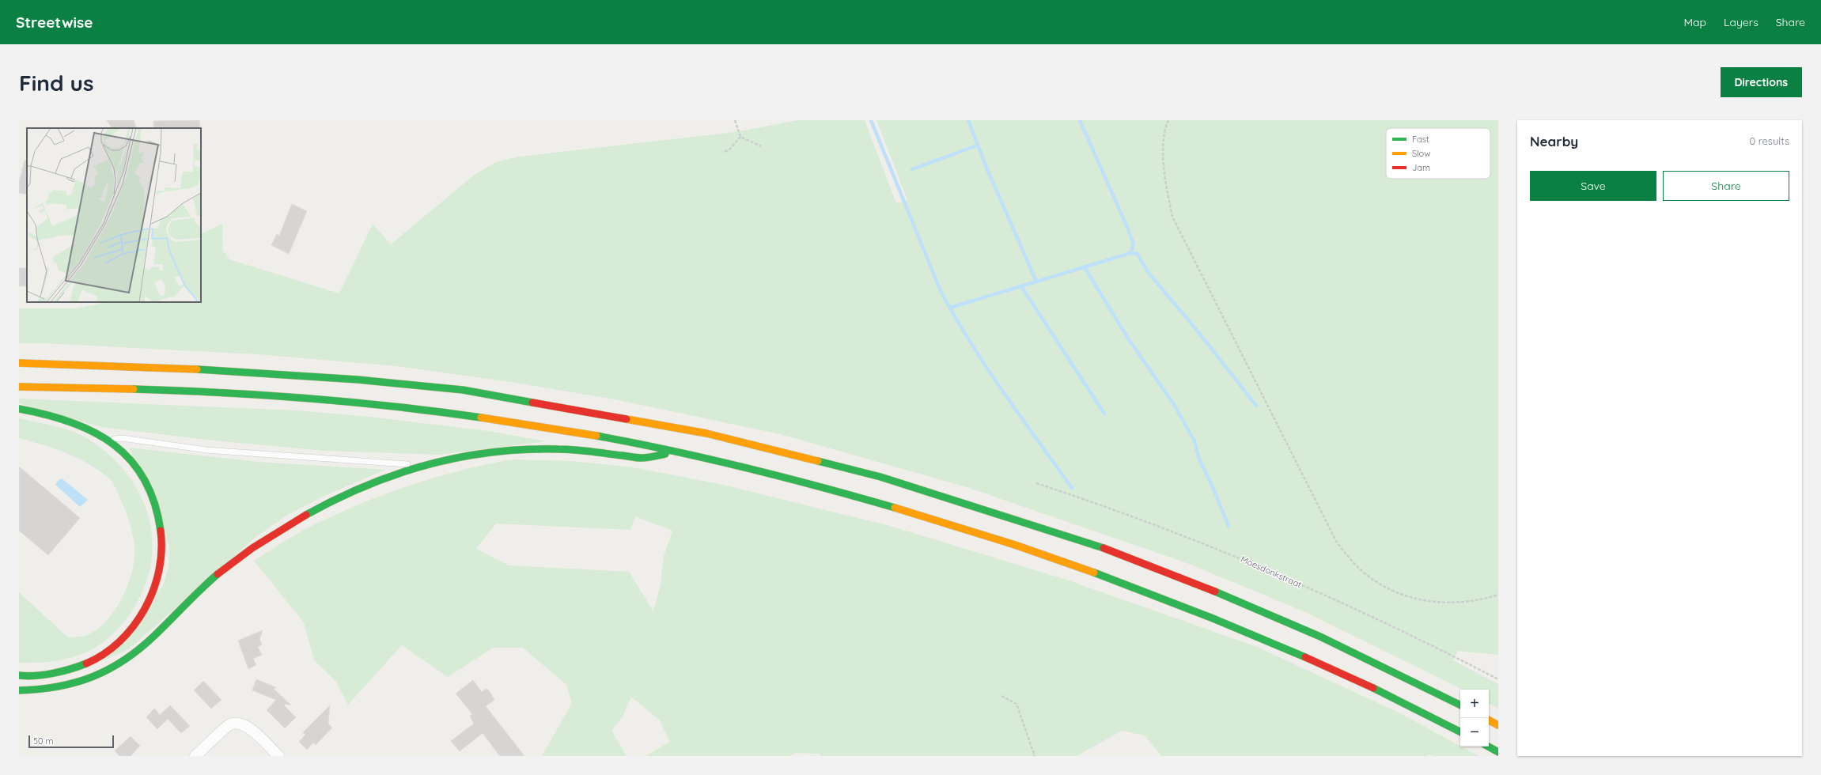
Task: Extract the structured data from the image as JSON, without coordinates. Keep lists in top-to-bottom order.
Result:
{
  "streets": {
    "path": ["Moesdonkstraat"]
  },
  "legend": ["Fast", "Slow", "Jam"],
  "scale_bar": "50 m",
  "page": {
    "header": "Streetwise",
    "nav": ["Map", "Layers", "Share"],
    "buttons": [
      "Directions",
      ["Save", "Share"]
    ],
    "title": "Find us",
    "heading": ["Nearby", "0 results"],
    "map_buttons": ["+", "−"],
    "scale": "50 m"
  }
}
